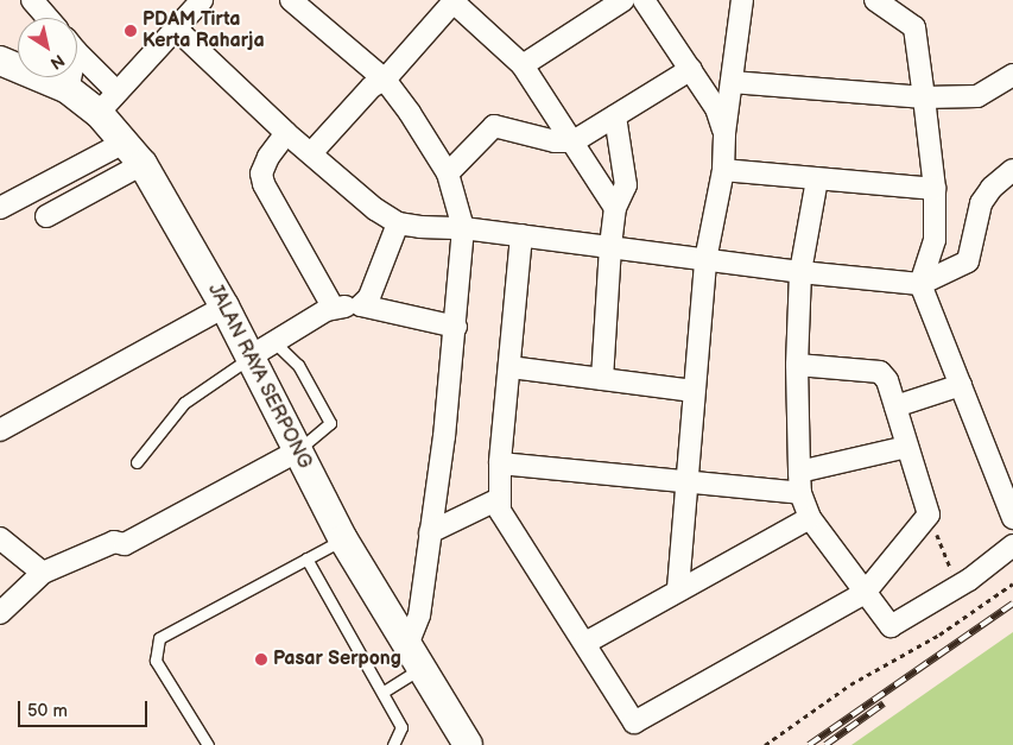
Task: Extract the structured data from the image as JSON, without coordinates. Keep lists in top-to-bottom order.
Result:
{
  "streets": {
    "main road": ["JALAN RAYA SERPONG"]
  },
  "places": ["PDAM Tirta Kerta Raharja", "Pasar Serpong"],
  "scale_bar": "50 m",
  "north": "bottom right"
}
